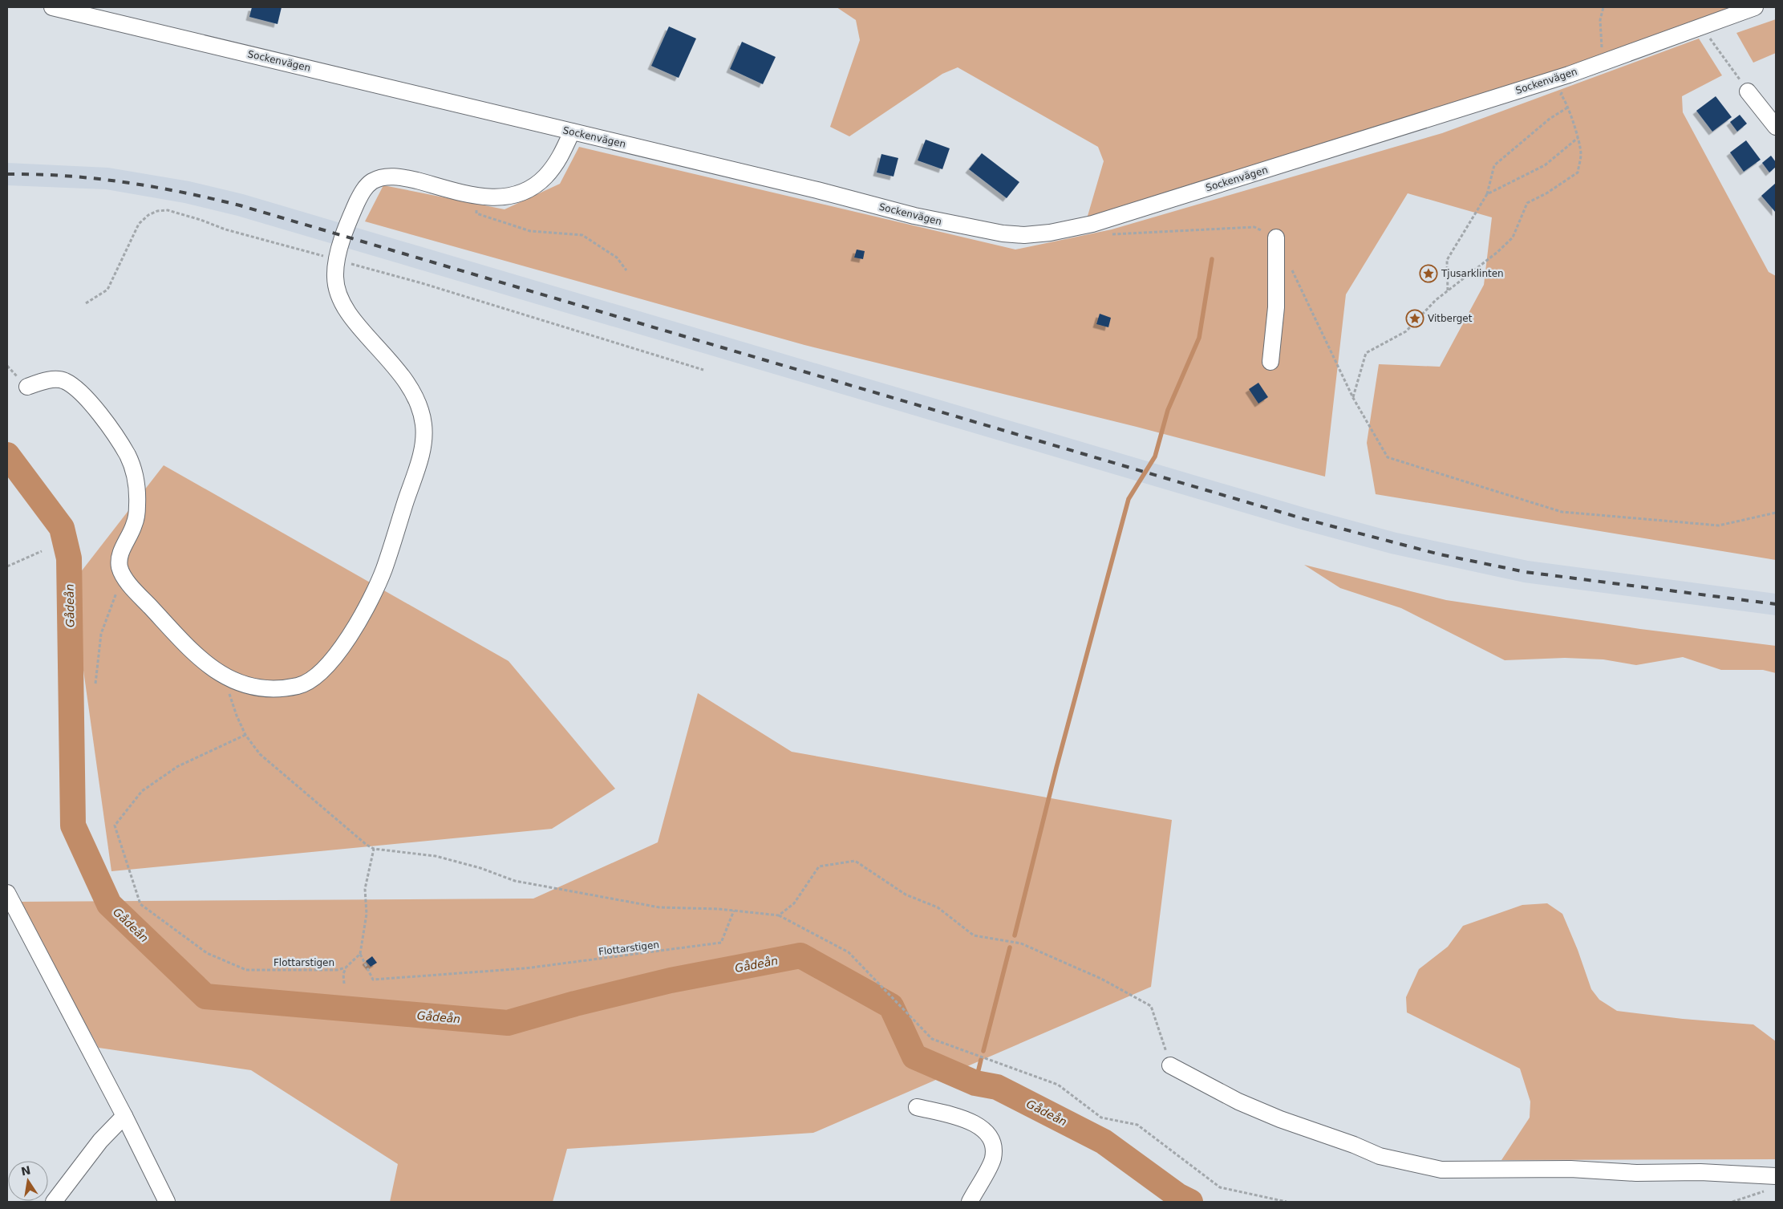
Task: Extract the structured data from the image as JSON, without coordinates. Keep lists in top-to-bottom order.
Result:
{
  "streets": {
    "street": ["Sockenvägen"],
    "path": ["Flottarstigen"]
  },
  "water": ["Gådeån"],
  "places": {
    "place": ["Tjusarklinten", "Vitberget"]
  },
  "north": "top"
}
